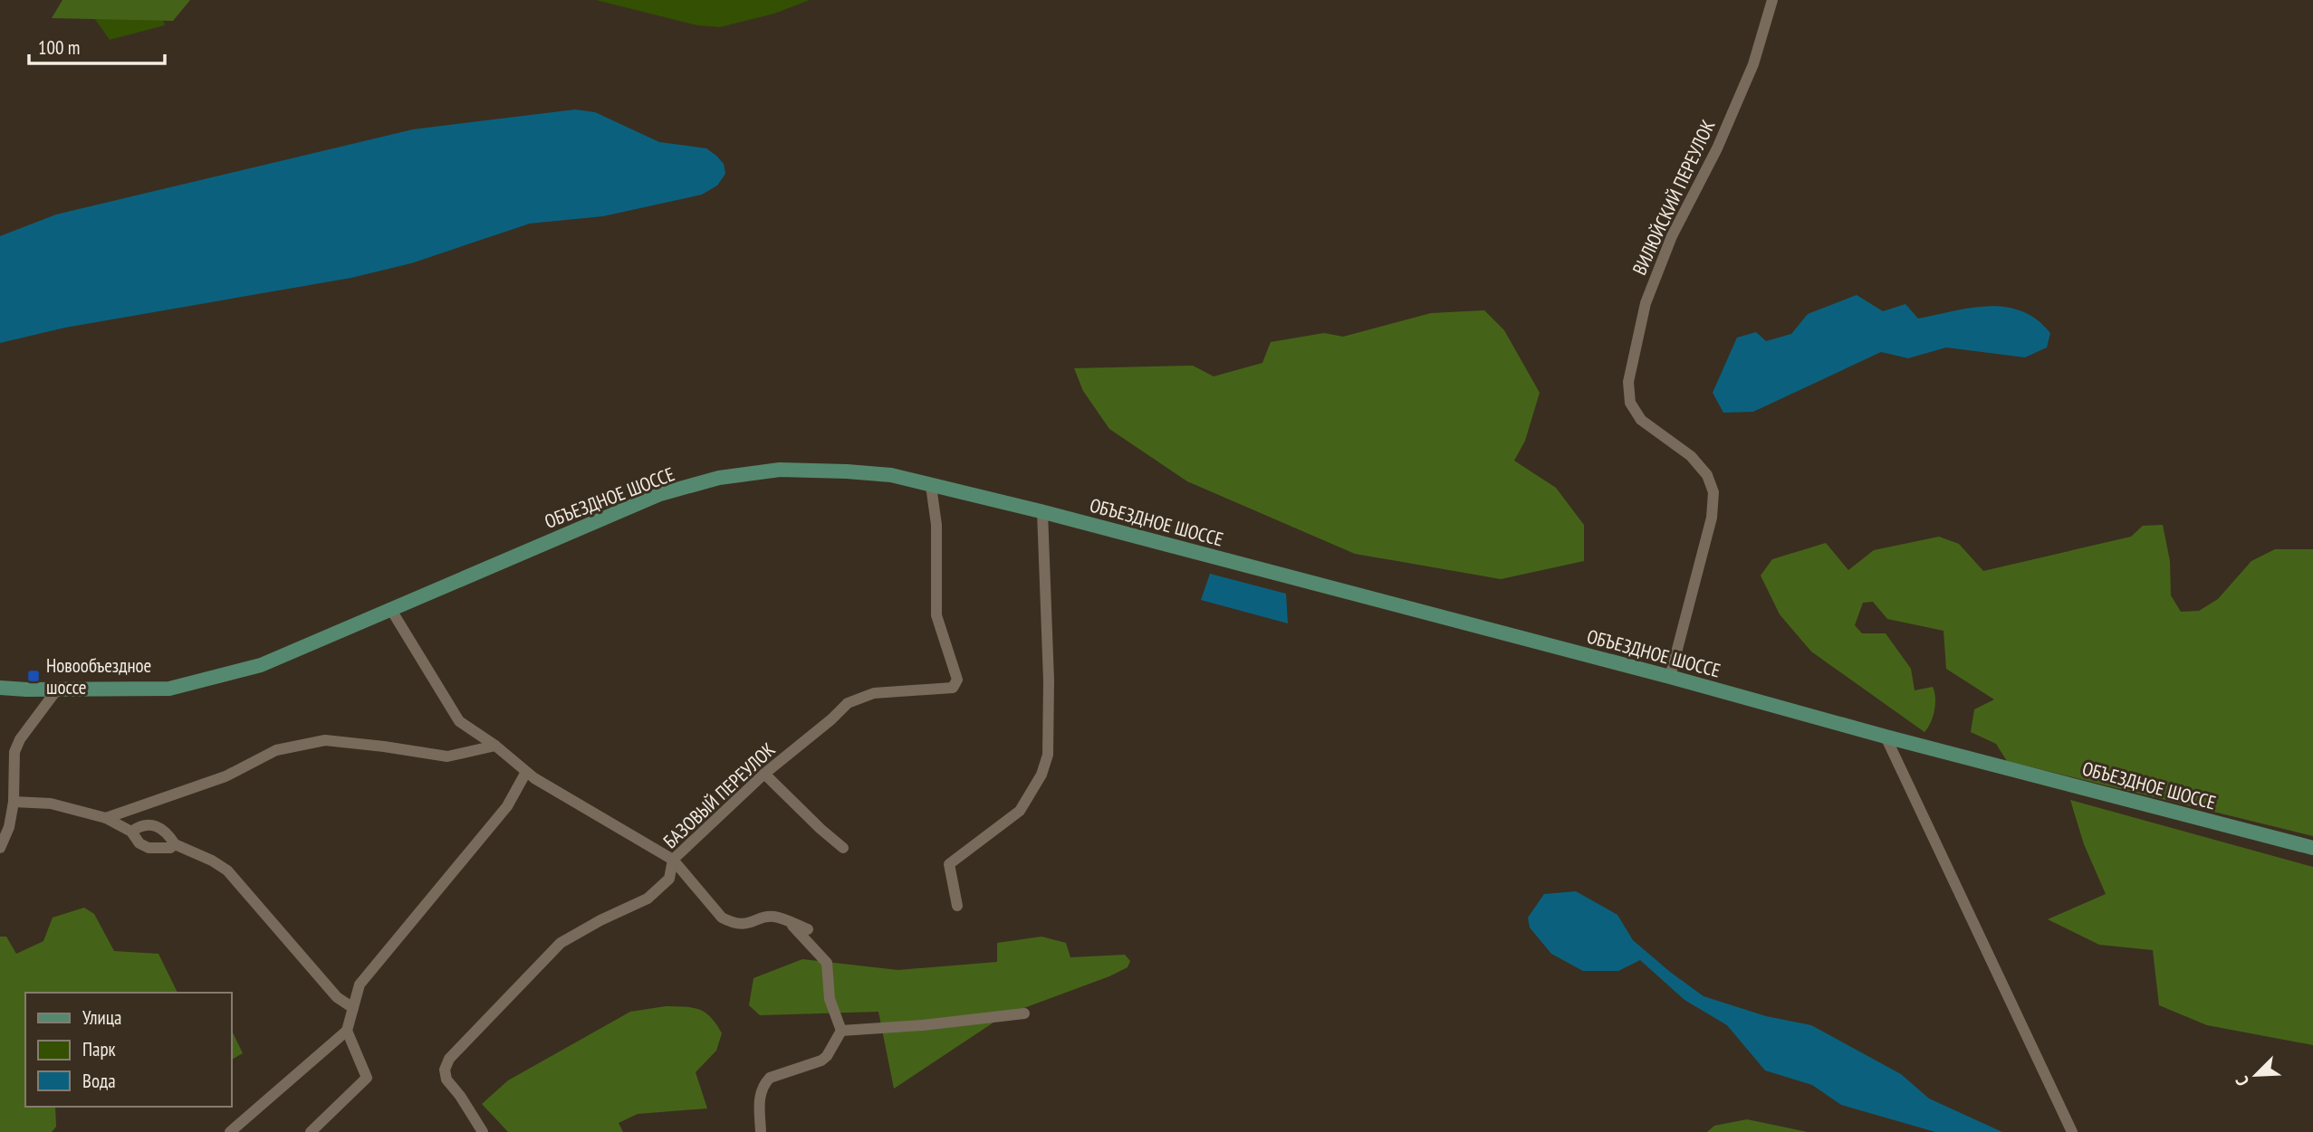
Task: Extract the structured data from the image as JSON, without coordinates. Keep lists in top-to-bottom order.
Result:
{
  "streets": {
    "main road": ["ОБЪЕЗДНОЕ ШОССЕ"],
    "street": ["ВИЛЮЙСКИЙ ПЕРЕУЛОК", "БАЗОВЫЙ ПЕРЕУЛОК"]
  },
  "crossings": [
    ["ВИЛЮЙСКИЙ ПЕРЕУЛОК", "ОБЪЕЗДНОЕ ШОССЕ"],
    ["ОБЪЕЗДНОЕ ШОССЕ", "БАЗОВЫЙ ПЕРЕУЛОК"]
  ],
  "places": {
    "transit": ["Новообъездное шоссе"]
  },
  "legend": ["Улица", "Парк", "Вода"],
  "scale_bar": "100 m",
  "north": "bottom left"
}
